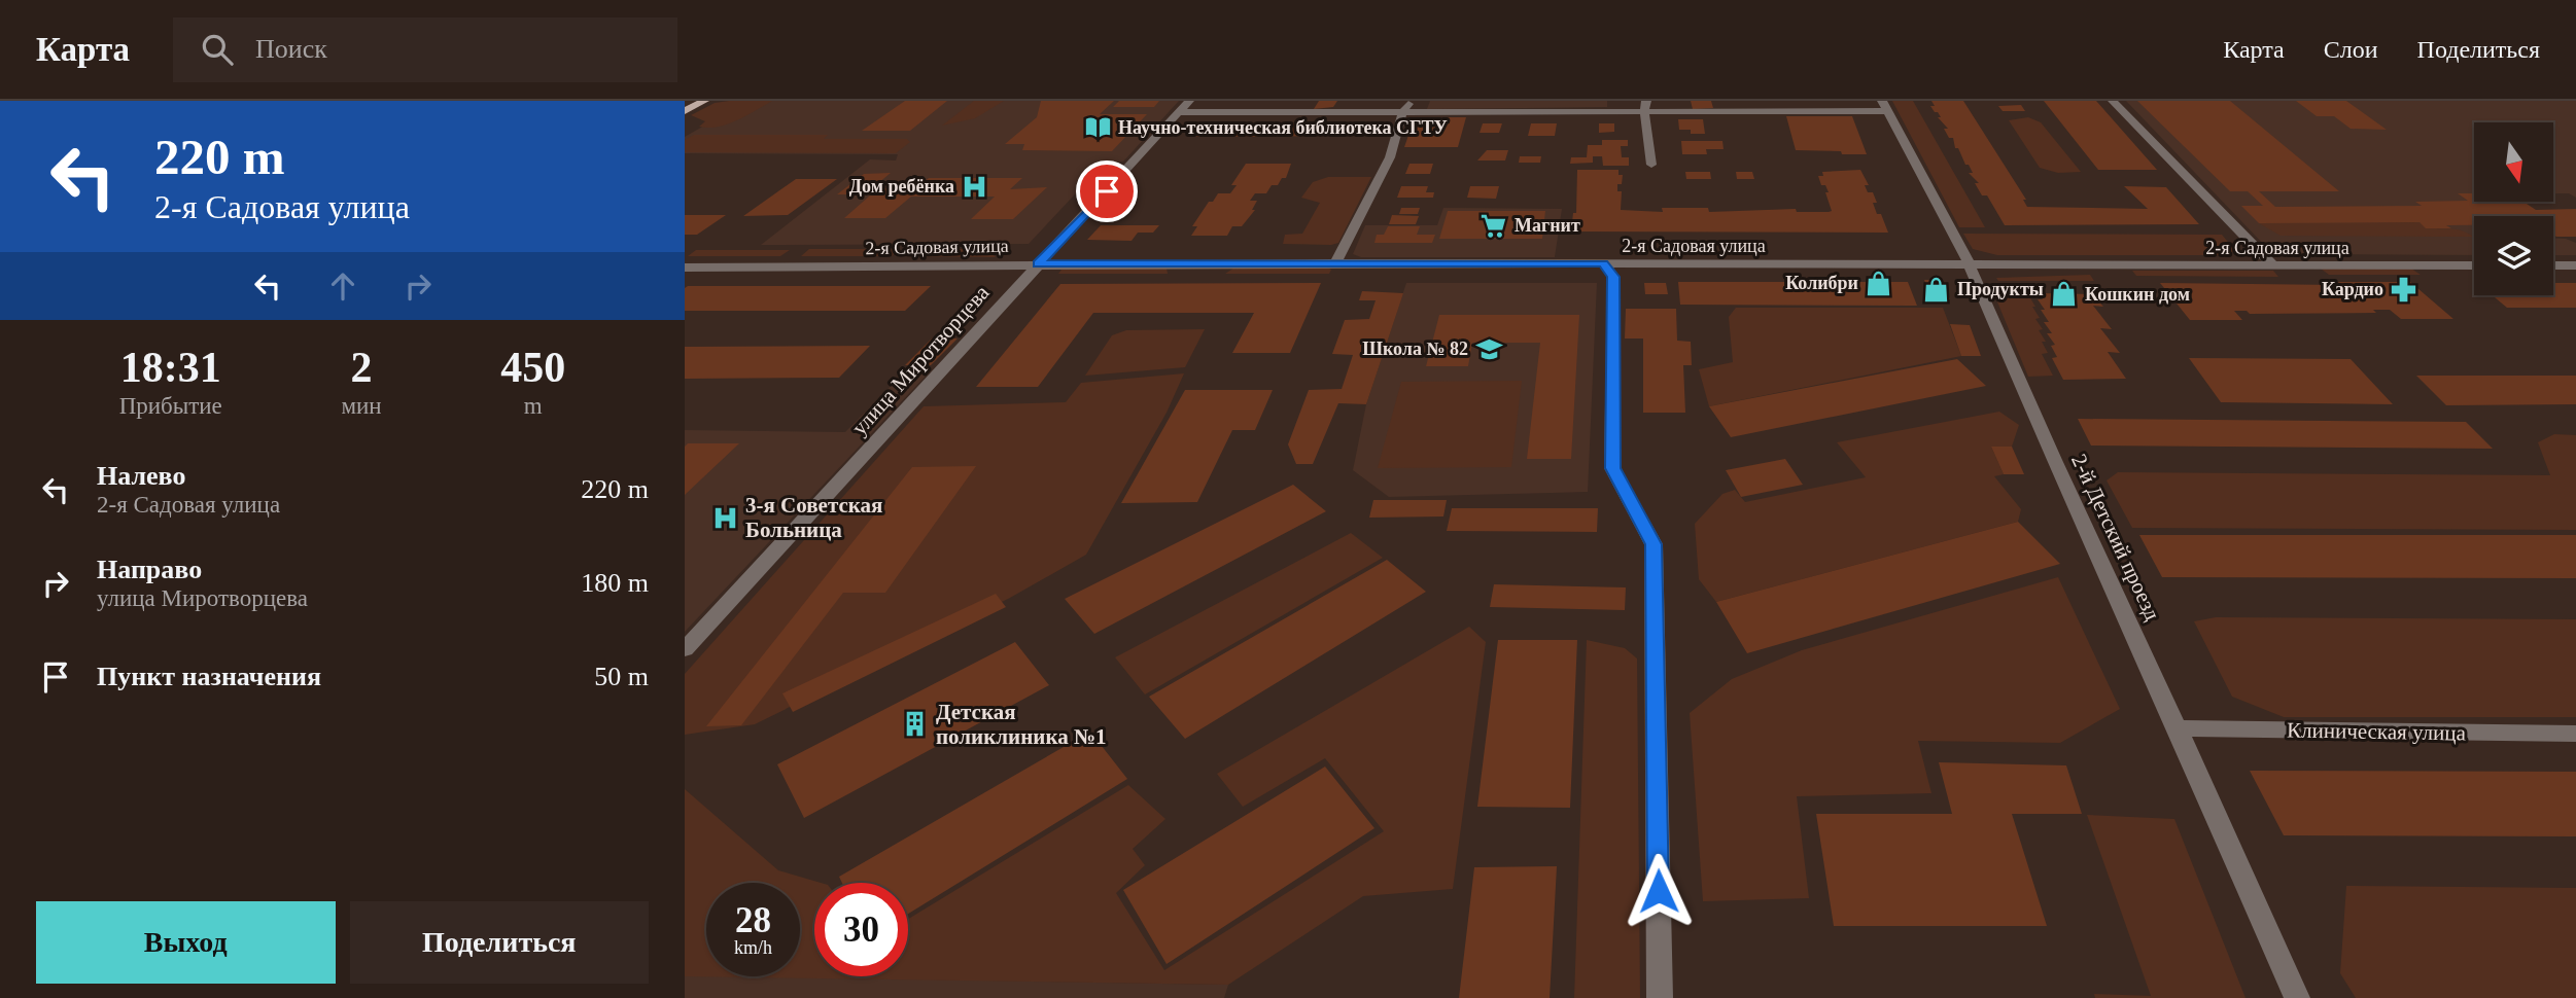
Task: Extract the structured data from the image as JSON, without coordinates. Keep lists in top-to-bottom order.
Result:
{
  "streets": {
    "street": [
      "2-я Садовая улица",
      "улица Миротворцева",
      "2-й Детский проезд",
      "Клиническая улица"
    ]
  },
  "crossings": [
    ["2-я Садовая улица", "улица Миротворцева"],
    ["2-я Садовая улица", "2-й Детский проезд"],
    ["2-й Детский проезд", "Клиническая улица"]
  ],
  "places": {
    "library": ["Научно-техническая библиотека СГТУ"],
    "hospital": ["Дом ребёнка", "3-я Советская Больница"],
    "supermarket": ["Магнит"],
    "shop": ["Колибри", "Продукты", "Кошкин дом"],
    "pharmacy": ["Кардио"],
    "school or university": ["Школа № 82"],
    "building": ["Детская поликлиника №1"]
  },
  "north": "bottom",
  "page": {
    "header": "Карта",
    "search": "Поиск",
    "nav": ["Карта", "Слои", "Поделиться"],
    "turn": ["220 m", "2-я Садовая улица"],
    "eta": [
      "18:31",
      "Прибытие",
      "2",
      "мин",
      "450",
      "m"
    ],
    "list": [
      {
        "name": "Налево",
        "note": "2-я Садовая улица",
        "value": "220 m"
      },
      {
        "name": "Направо",
        "note": "улица Миротворцева",
        "value": "180 m"
      },
      {
        "name": "Пункт назначения",
        "value": "50 m"
      }
    ],
    "speed": "28 km/h",
    "limit": "30",
    "buttons": ["Выход", "Поделиться"]
  }
}
